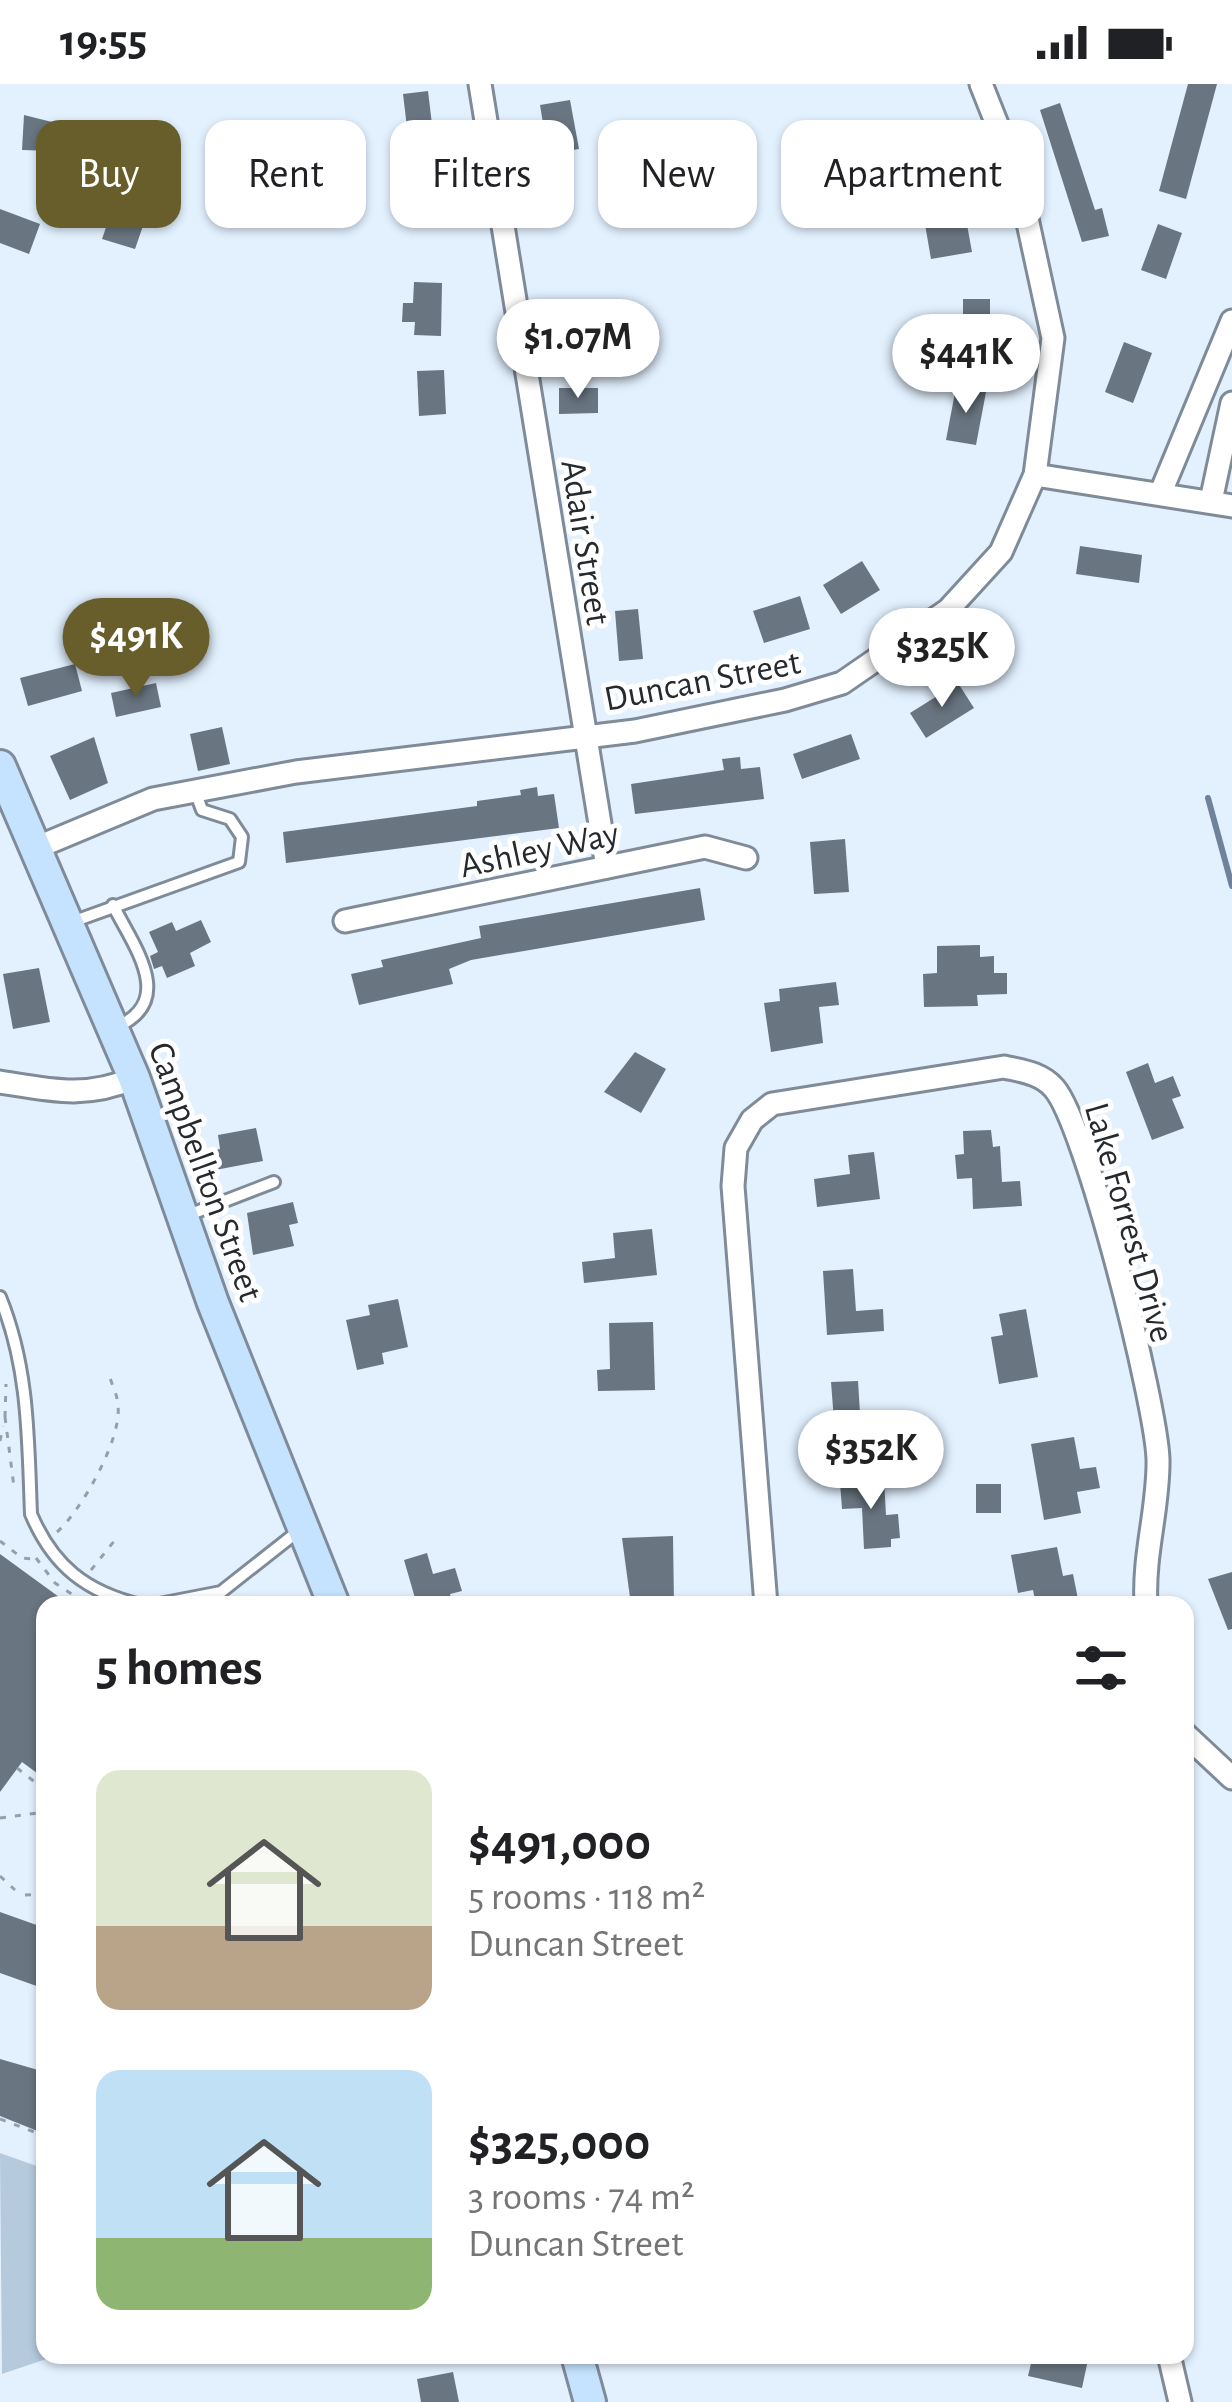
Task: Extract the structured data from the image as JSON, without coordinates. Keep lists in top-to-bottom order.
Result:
{
  "streets": {
    "main road": ["Campbellton Street"],
    "street": [
      "Adair Street",
      "Duncan Street",
      "Ashley Way",
      "Lake Forrest Drive"
    ]
  },
  "crossings": [
    ["Adair Street", "Duncan Street"],
    ["Adair Street", "Ashley Way"],
    ["Duncan Street", "Campbellton Street"]
  ],
  "page": {
    "status": "19:55",
    "chip": [
      "Buy",
      "Rent",
      "Filters",
      "New",
      "Apartment"
    ],
    "price": [
      "$1.07M",
      "$441K",
      "$491K",
      "$325K",
      "$352K"
    ],
    "heading": "5 homes",
    "list": [
      {
        "name": "$491,000",
        "note": "5 rooms · 118 m² · Duncan Street"
      },
      {
        "name": "$325,000",
        "note": "3 rooms · 74 m² · Duncan Street"
      }
    ]
  }
}
